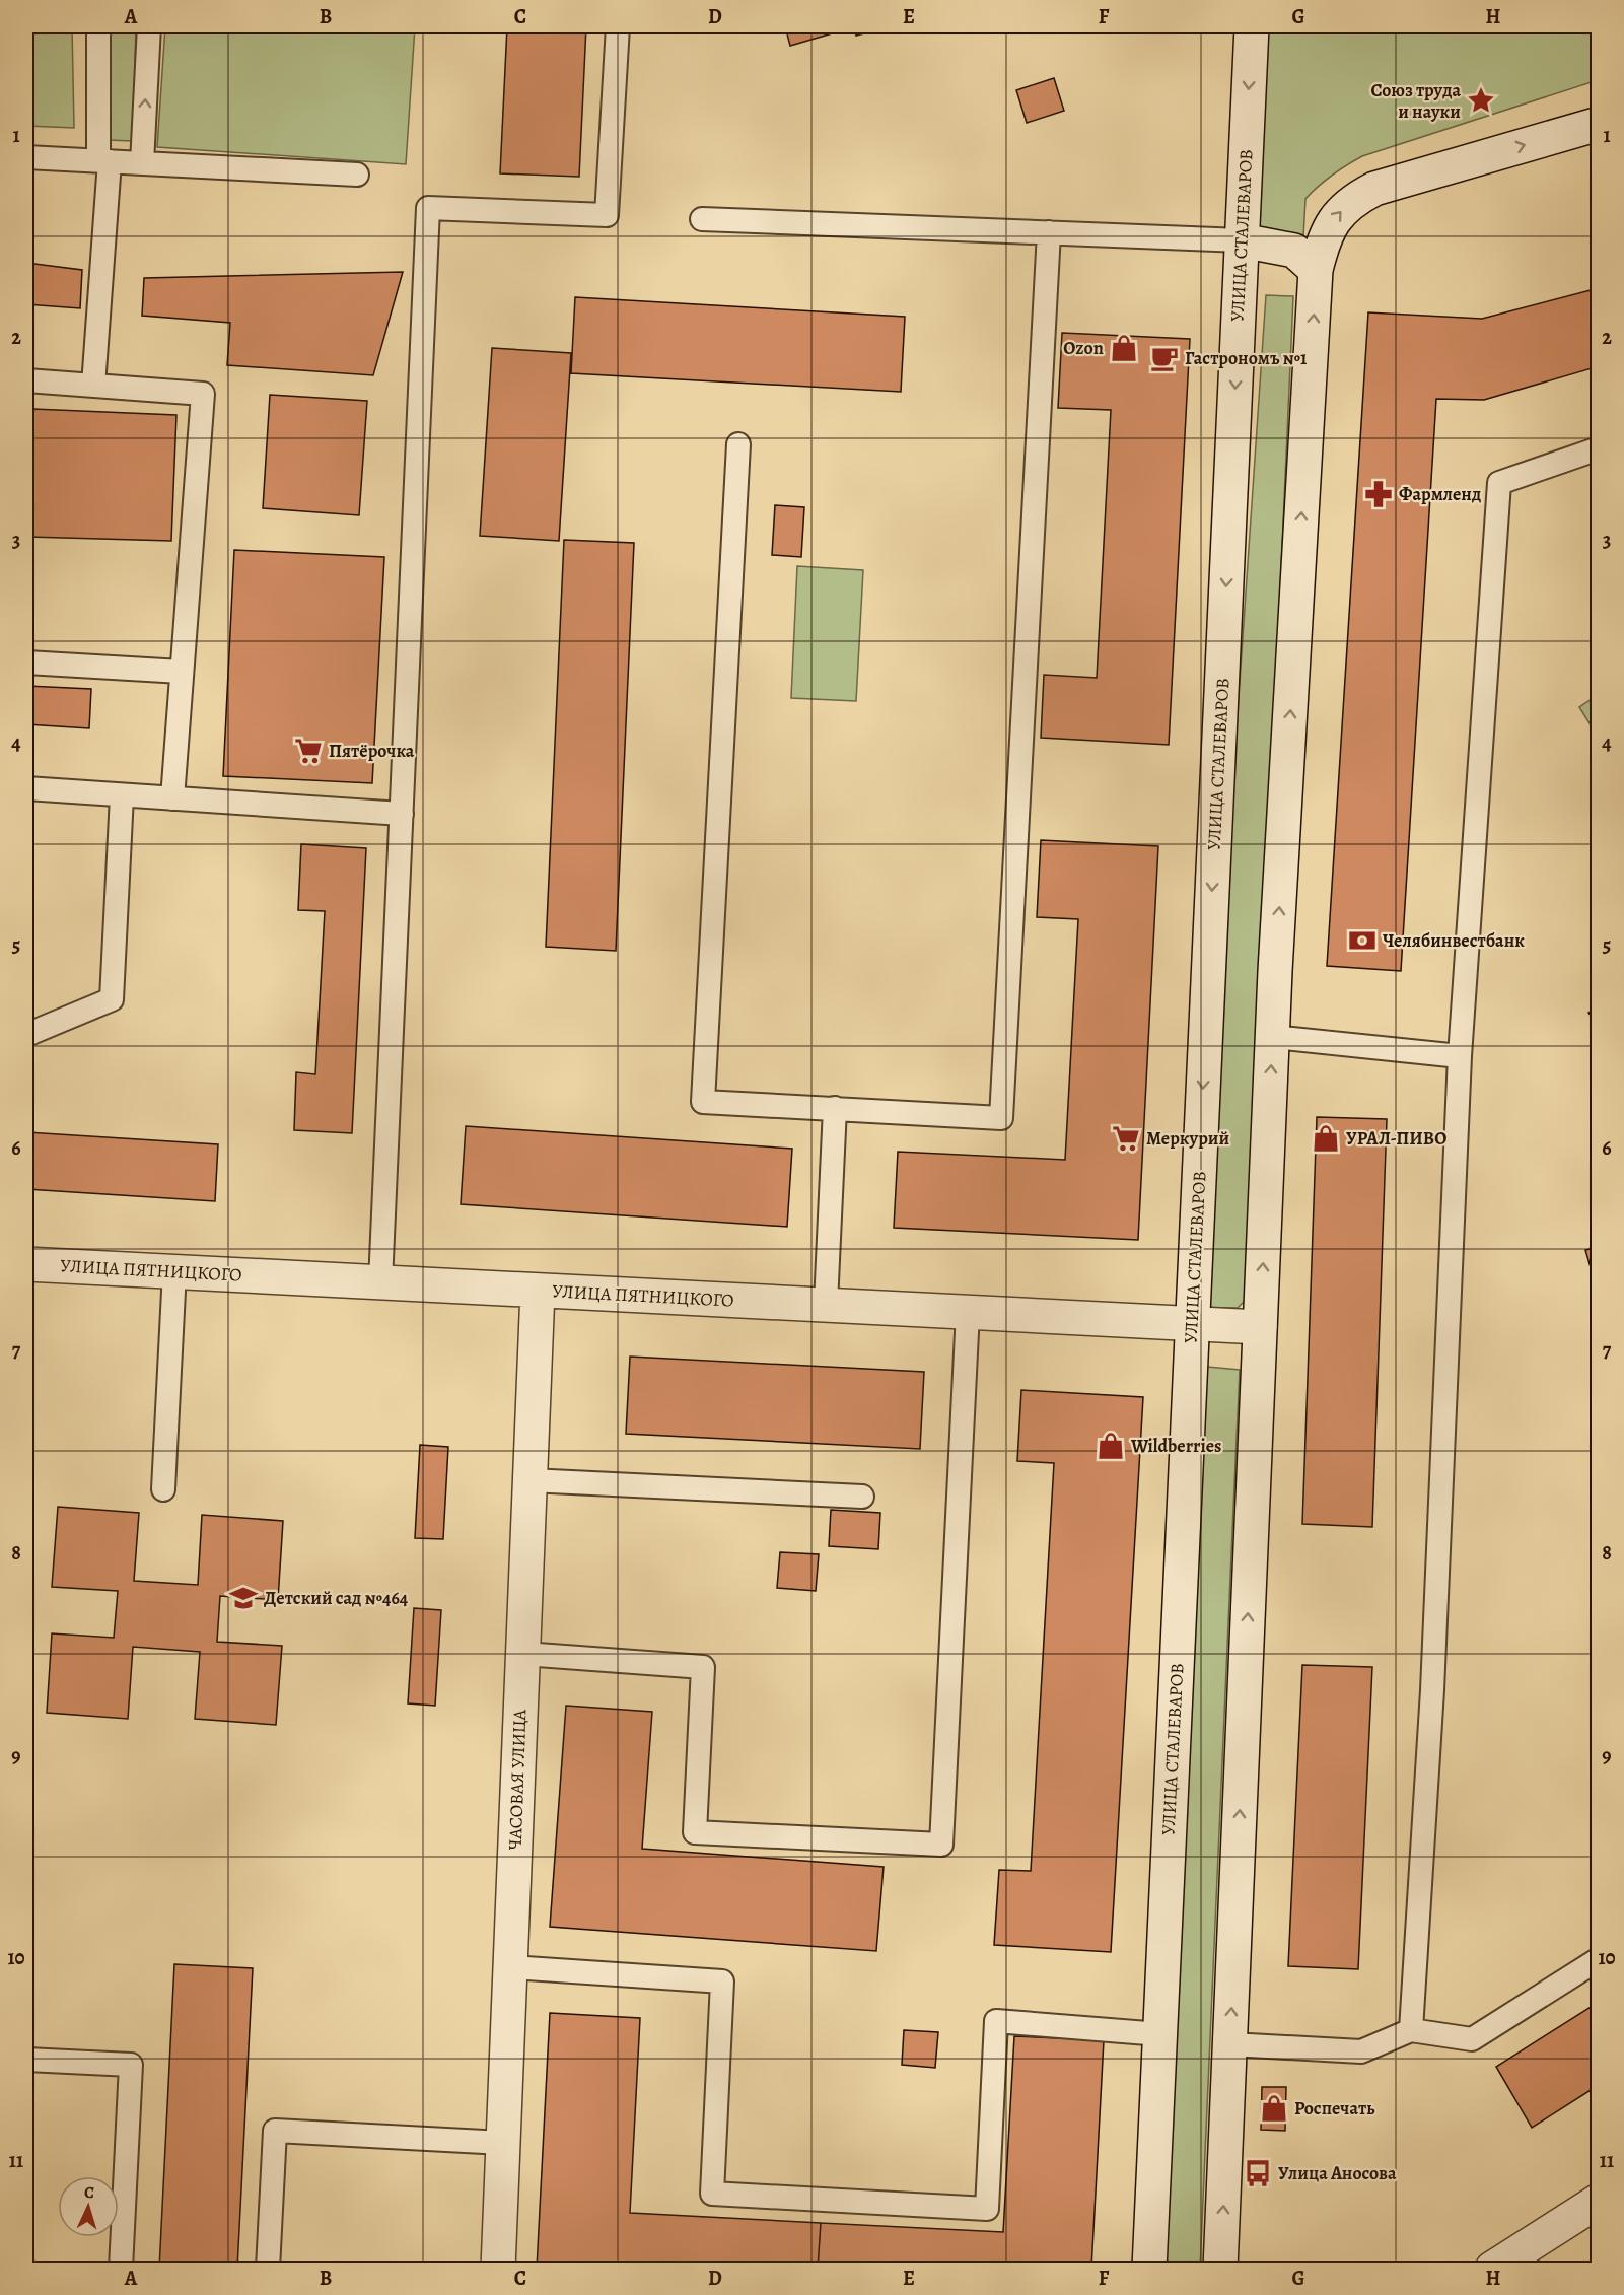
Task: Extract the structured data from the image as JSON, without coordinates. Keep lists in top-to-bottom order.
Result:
{
  "streets": {
    "street": ["УЛИЦА СТАЛЕВАРОВ", "УЛИЦА ПЯТНИЦКОГО", "ЧАСОВАЯ УЛИЦА"]
  },
  "crossings": [
    ["УЛИЦА СТАЛЕВАРОВ", "УЛИЦА ПЯТНИЦКОГО"],
    ["УЛИЦА ПЯТНИЦКОГО", "ЧАСОВАЯ УЛИЦА"]
  ],
  "places": {
    "place": ["Союз труда и науки"],
    "shop": [
      "Ozon",
      "УРАЛ-ПИВО",
      "Wildberries",
      "Роспечать"
    ],
    "cafe": ["Гастрономъ №1"],
    "pharmacy": ["Фармленд"],
    "supermarket": ["Пятёрочка", "Меркурий"],
    "bank": ["Челябинвестбанк"],
    "school or university": ["Детский сад №464"],
    "bus stop": ["Улица Аносова"]
  },
  "north": "top",
  "grid": {
    "columns": [
      "A",
      "B",
      "C",
      "D",
      "E",
      "F",
      "G",
      "H"
    ],
    "rows": [
      "1",
      "2",
      "3",
      "4",
      "5",
      "6",
      "7",
      "8",
      "9",
      "10",
      "11"
    ]
  }
}
